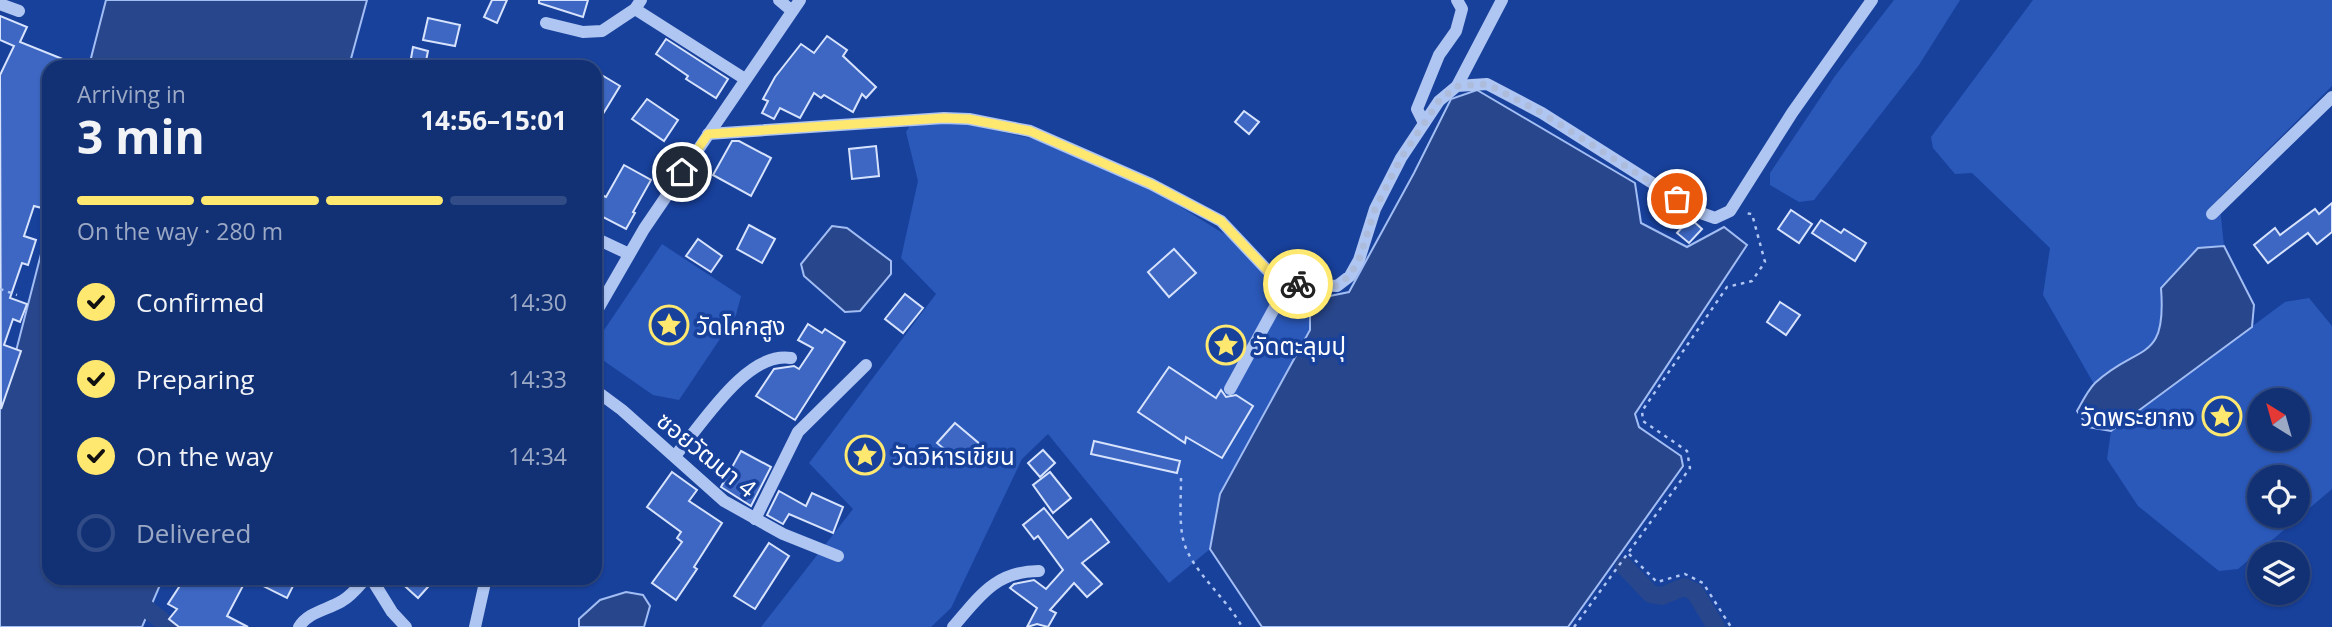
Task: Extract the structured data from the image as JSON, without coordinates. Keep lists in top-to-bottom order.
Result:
{
  "streets": {
    "street": ["ซอยวัฒนา 4"]
  },
  "places": {
    "place": [
      "วัดโคกสูง",
      "วัดตะลุมปุ",
      "วัดพระยากง",
      "วัดวิหารเขียน"
    ]
  },
  "north": "top left",
  "page": {
    "heading": ["3 min", "Arriving in", "14:56–15:01"],
    "bar": "On the way · 280 m",
    "list": [
      ["Confirmed", "14:30"],
      ["Preparing", "14:33"],
      ["On the way", "14:34"],
      "Delivered"
    ]
  }
}
